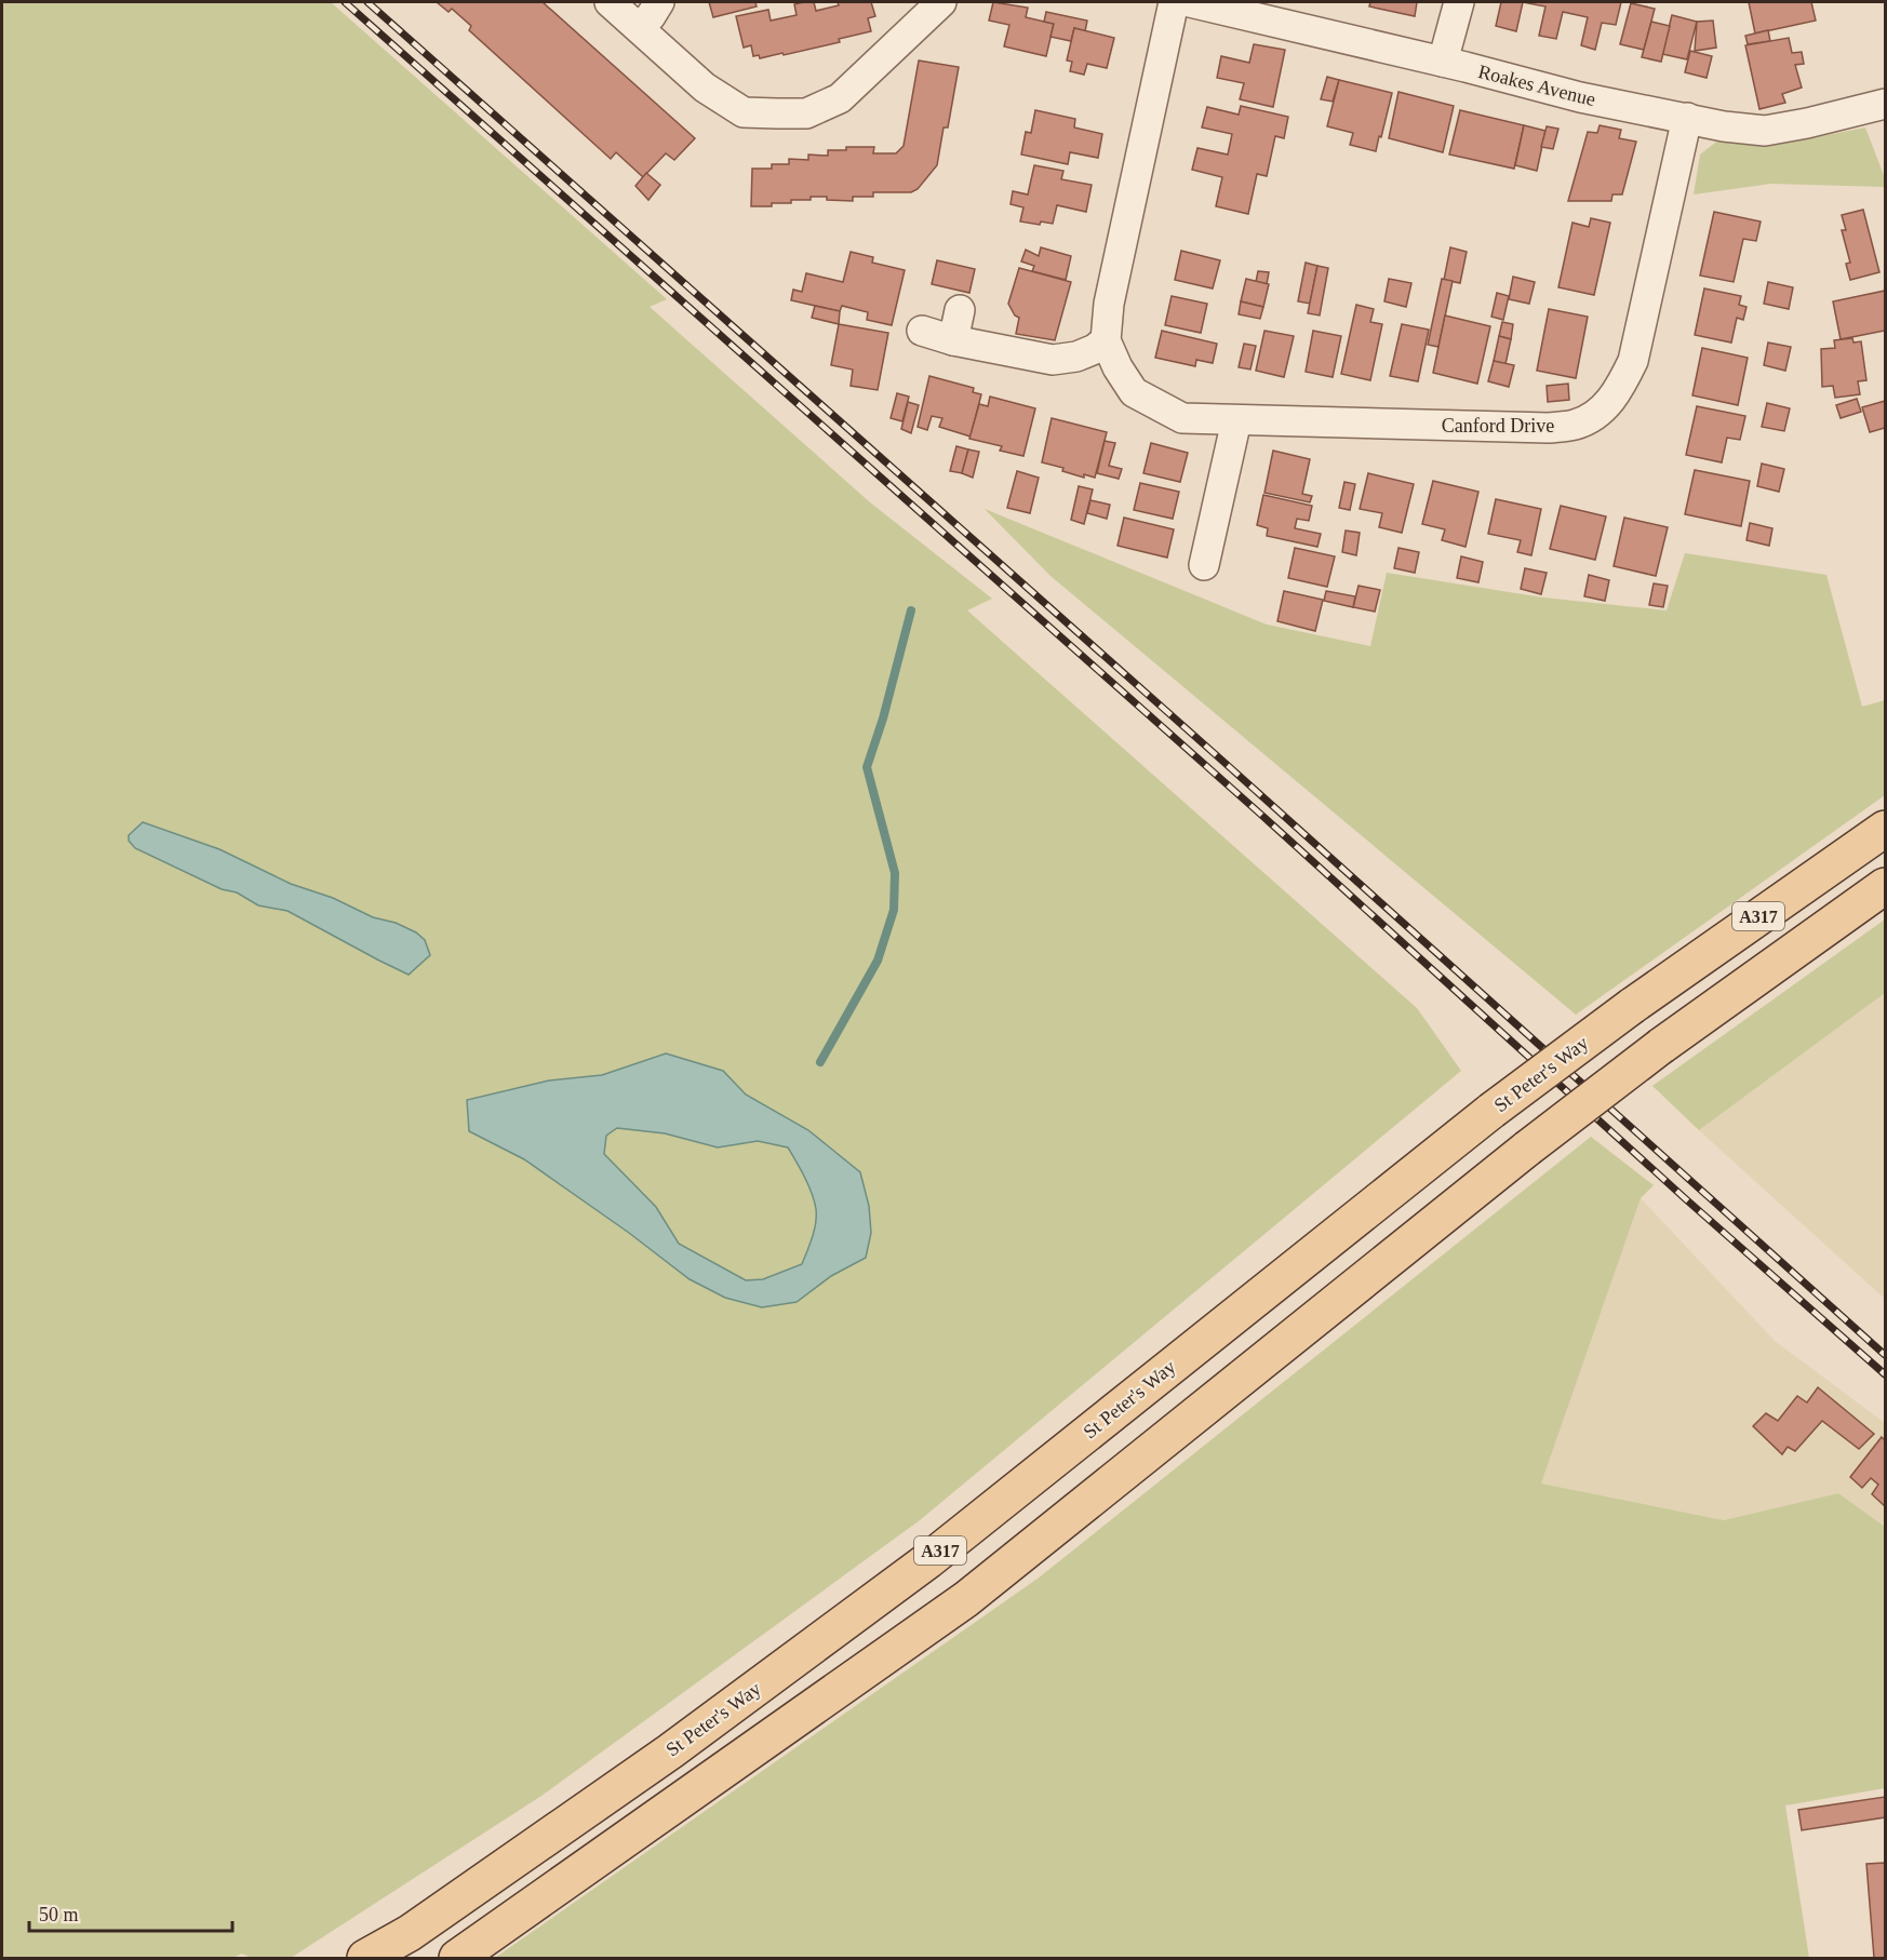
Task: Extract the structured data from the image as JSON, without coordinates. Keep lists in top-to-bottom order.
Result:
{
  "streets": {
    "main road": ["A317", "St Peter's Way"],
    "street": ["Roakes Avenue", "Canford Drive"]
  },
  "crossings": [
    ["Roakes Avenue", "Canford Drive"]
  ],
  "scale_bar": "50 m"
}
